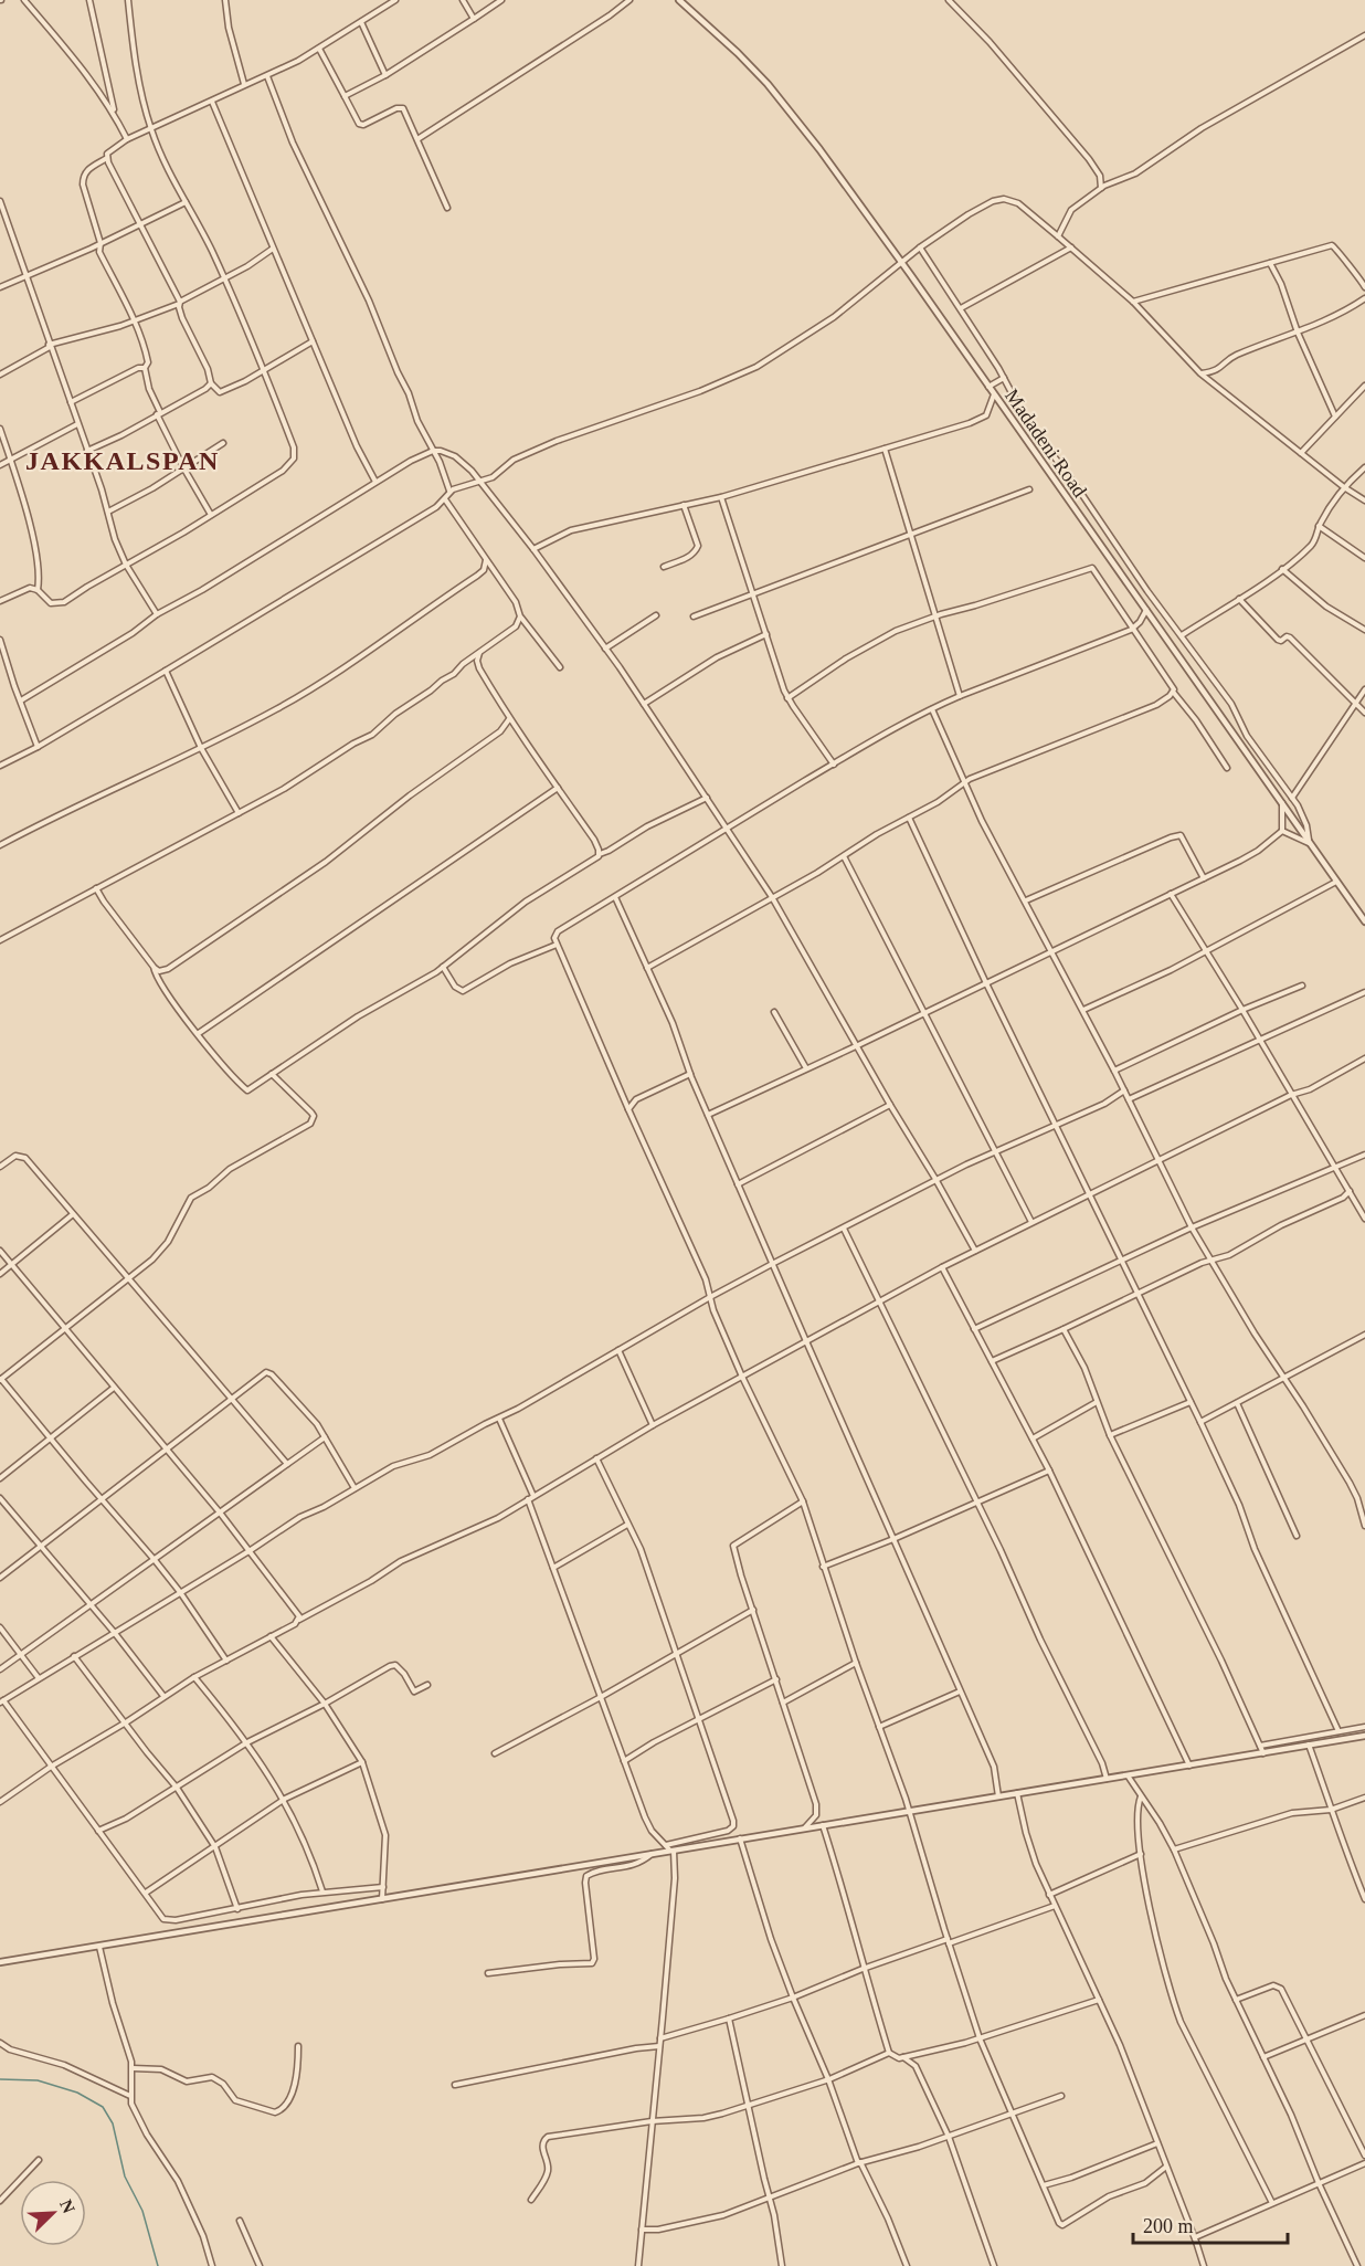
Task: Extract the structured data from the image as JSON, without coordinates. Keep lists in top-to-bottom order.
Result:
{
  "streets": {
    "street": ["Madadeni Road"]
  },
  "districts": ["JAKKALSPAN"],
  "scale_bar": "200 m",
  "north": "top right"
}
